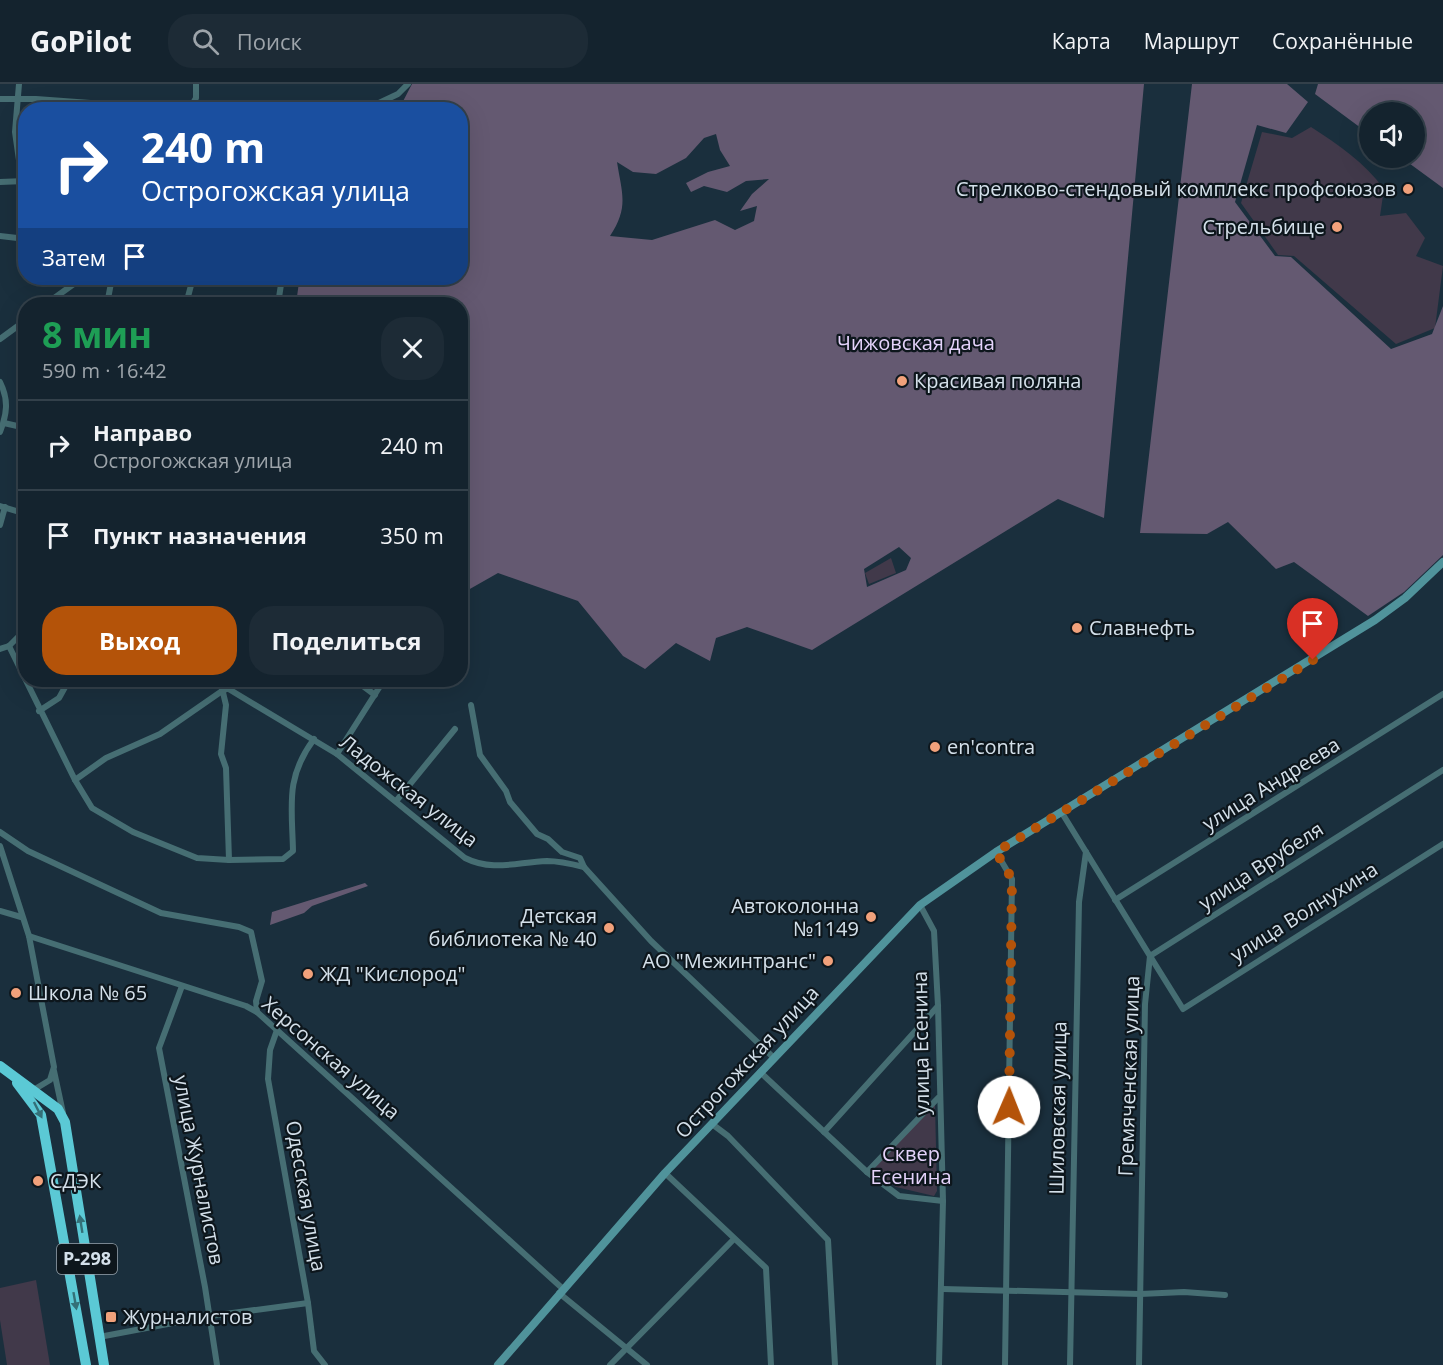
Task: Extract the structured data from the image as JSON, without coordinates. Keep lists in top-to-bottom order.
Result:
{
  "streets": {
    "highway": ["Р-298"],
    "street": [
      "улица Андреева",
      "Ладожская улица",
      "улица Врубеля",
      "улица Волнухина",
      "улица Есенина",
      "Херсонская улица",
      "Острогожская улица",
      "Гремяченская улица",
      "Шиловская улица",
      "улица Журналистов",
      "Одесская улица"
    ]
  },
  "crossings": [
    ["улица Андреева", "Гремяченская улица"],
    ["улица Врубеля", "улица Волнухина"],
    ["улица Врубеля", "Гремяченская улица"],
    ["улица Волнухина", "Гремяченская улица"],
    ["улица Есенина", "Острогожская улица"],
    ["Херсонская улица", "Острогожская улица"],
    ["Херсонская улица", "улица Журналистов"],
    ["Херсонская улица", "Одесская улица"],
    ["Острогожская улица", "Гремяченская улица"],
    ["Гремяченская улица", "Шиловская улица"]
  ],
  "parks": ["Чижовская дача", "Сквер Есенина"],
  "places": {
    "other": [
      "Стрелково-стендовый комплекс профсоюзов",
      "Стрельбище",
      "Красивая поляна",
      "Cлавнефть",
      "en'contra",
      "Автоколонна №1149",
      "Детская библиотека № 40",
      "АО \"Межинтранс\"",
      "ЖД \"Кислород\"",
      "Школа № 65",
      "СДЭК"
    ],
    "transit": ["Журналистов"]
  },
  "page": {
    "header": "GoPilot",
    "search": "Поиск",
    "nav": ["Карта", "Маршрут", "Сохранённые"],
    "turn": ["240 m", "Острогожская улица"],
    "then": "Затем",
    "heading": ["8 мин", "590 m · 16:42"],
    "list": [
      {
        "name": "Направо",
        "note": "Острогожская улица",
        "value": "240 m"
      },
      {
        "name": "Пункт назначения",
        "value": "350 m"
      }
    ],
    "buttons": ["Выход", "Поделиться"]
  }
}
